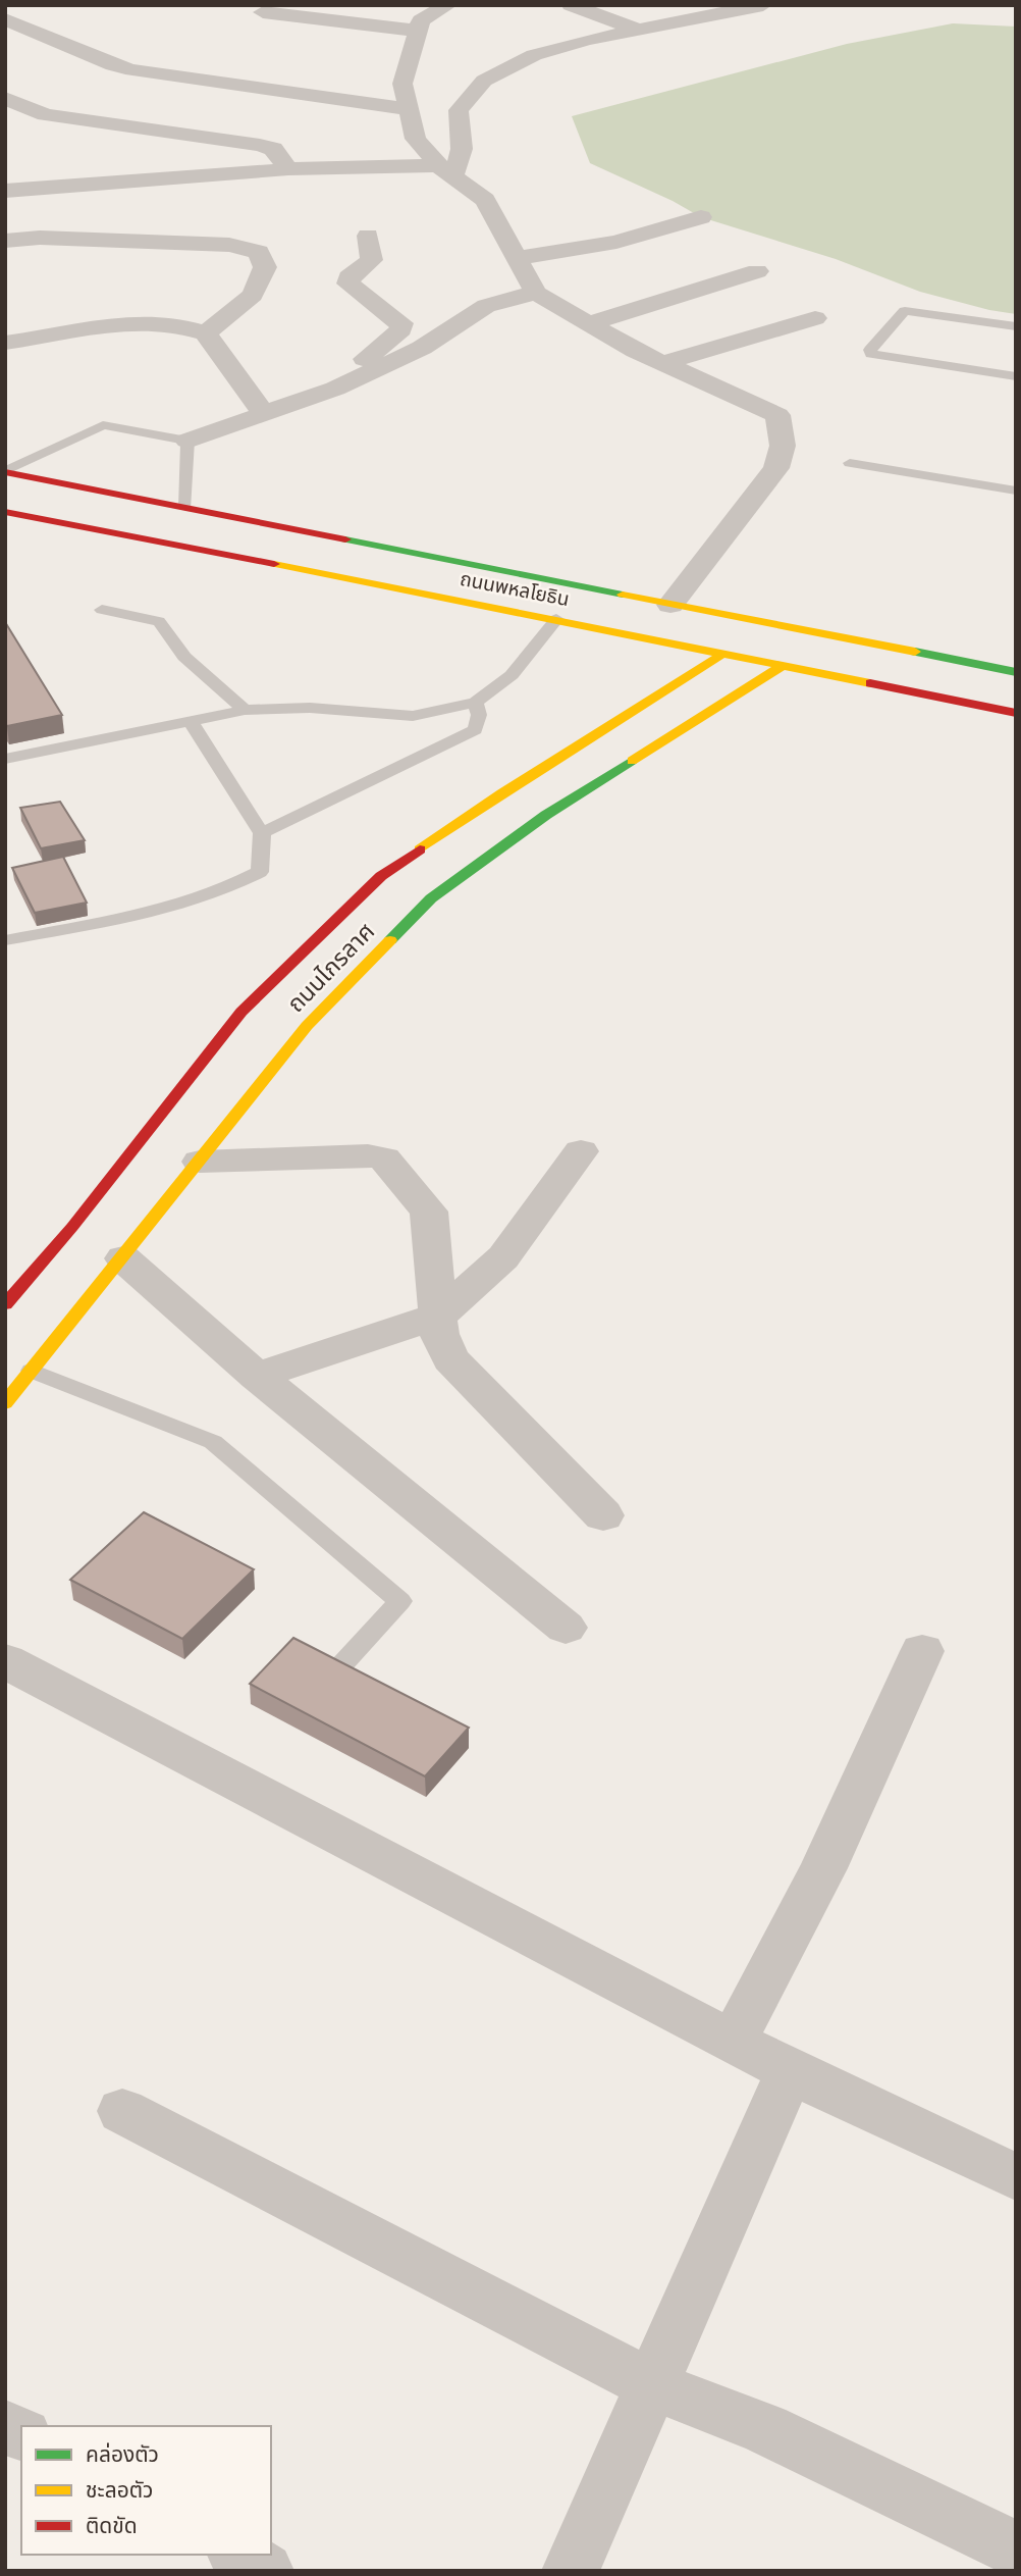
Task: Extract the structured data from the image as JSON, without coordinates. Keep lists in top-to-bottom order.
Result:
{
  "streets": {
    "main road": ["ถนนพหลโยธิน", "ถนนไกรลาศ"]
  },
  "crossings": [
    ["ถนนพหลโยธิน", "ถนนไกรลาศ"]
  ],
  "legend": ["คล่องตัว", "ชะลอตัว", "ติดขัด"]
}
